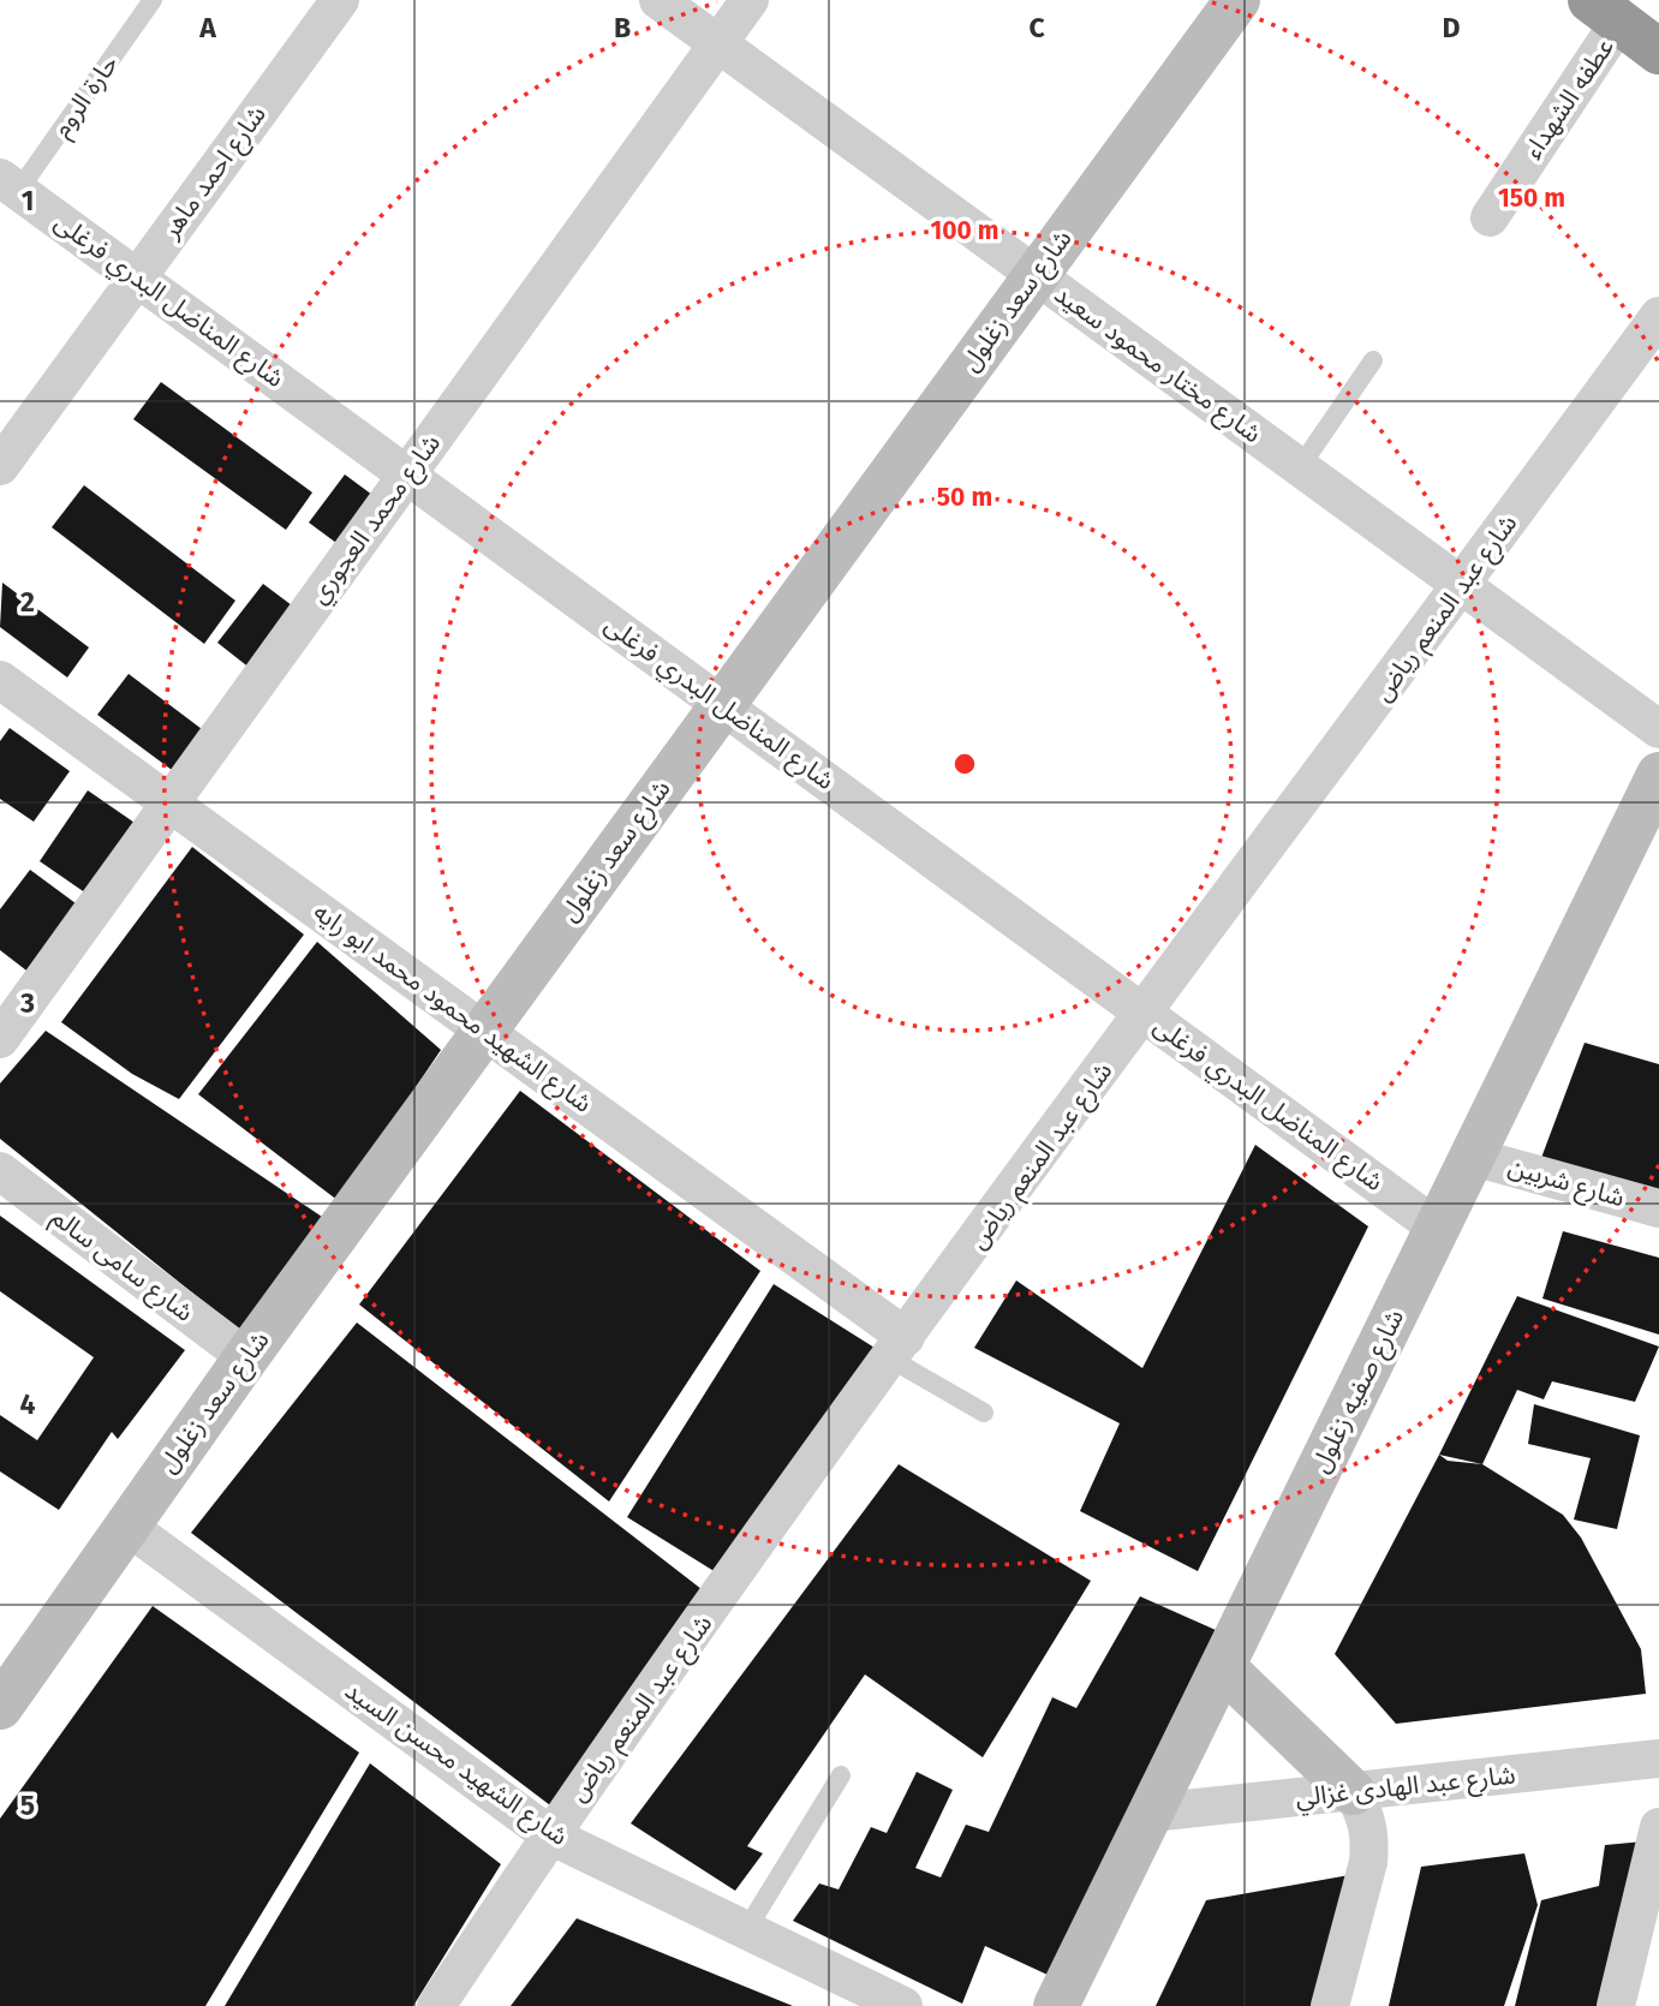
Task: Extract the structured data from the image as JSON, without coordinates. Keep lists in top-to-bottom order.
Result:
{
  "streets": {
    "main road": ["شارع سعد زغلول", "شارع صفيه زغلول"],
    "street": [
      "عطفه الشهداء",
      "شارع احمد ماهر",
      "شارع المناضل البدري فرغلى",
      "شارع مختار محمود سعيد",
      "شارع محمد العجوري",
      "شارع عبد المنعم رياض",
      "شارع الشهيد محمود محمد ابو رايه",
      "شارع شربين",
      "شارع سامى سالم",
      "شارع الشهيد محسن السيد",
      "شارع عبد الهادى غزالي"
    ],
    "lane": ["حارة الروم"]
  },
  "crossings": [
    ["حارة الروم", "شارع المناضل البدري فرغلى"],
    ["شارع احمد ماهر", "شارع المناضل البدري فرغلى"],
    ["شارع المناضل البدري فرغلى", "شارع سعد زغلول"],
    ["شارع المناضل البدري فرغلى", "شارع محمد العجوري"],
    ["شارع المناضل البدري فرغلى", "شارع عبد المنعم رياض"],
    ["شارع المناضل البدري فرغلى", "شارع صفيه زغلول"],
    ["شارع سعد زغلول", "شارع مختار محمود سعيد"],
    ["شارع سعد زغلول", "شارع الشهيد محمود محمد ابو رايه"],
    ["شارع سعد زغلول", "شارع سامى سالم"],
    ["شارع سعد زغلول", "شارع الشهيد محسن السيد"],
    ["شارع مختار محمود سعيد", "شارع محمد العجوري"],
    ["شارع مختار محمود سعيد", "شارع عبد المنعم رياض"],
    ["شارع محمد العجوري", "شارع الشهيد محمود محمد ابو رايه"],
    ["شارع عبد المنعم رياض", "شارع الشهيد محمود محمد ابو رايه"],
    ["شارع عبد المنعم رياض", "شارع الشهيد محسن السيد"],
    ["شارع شربين", "شارع صفيه زغلول"],
    ["شارع صفيه زغلول", "شارع عبد الهادى غزالي"]
  ],
  "grid": {
    "columns": [
      "A",
      "B",
      "C",
      "D"
    ],
    "rows": [
      "1",
      "2",
      "3",
      "4",
      "5"
    ]
  },
  "rings": ["150 m", "100 m", "50 m"]
}
